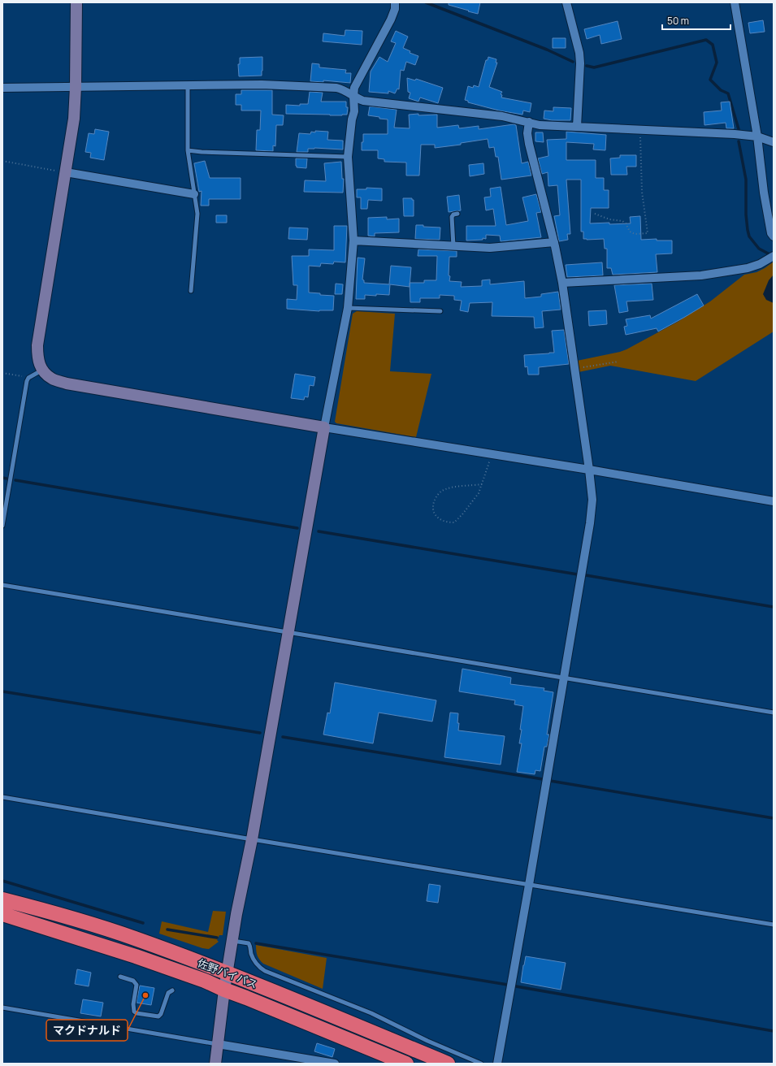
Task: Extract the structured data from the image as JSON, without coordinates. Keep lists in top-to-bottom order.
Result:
{
  "streets": {
    "highway": ["佐野バイパス"]
  },
  "places": ["マクドナルド"],
  "scale_bar": "50 m"
}
